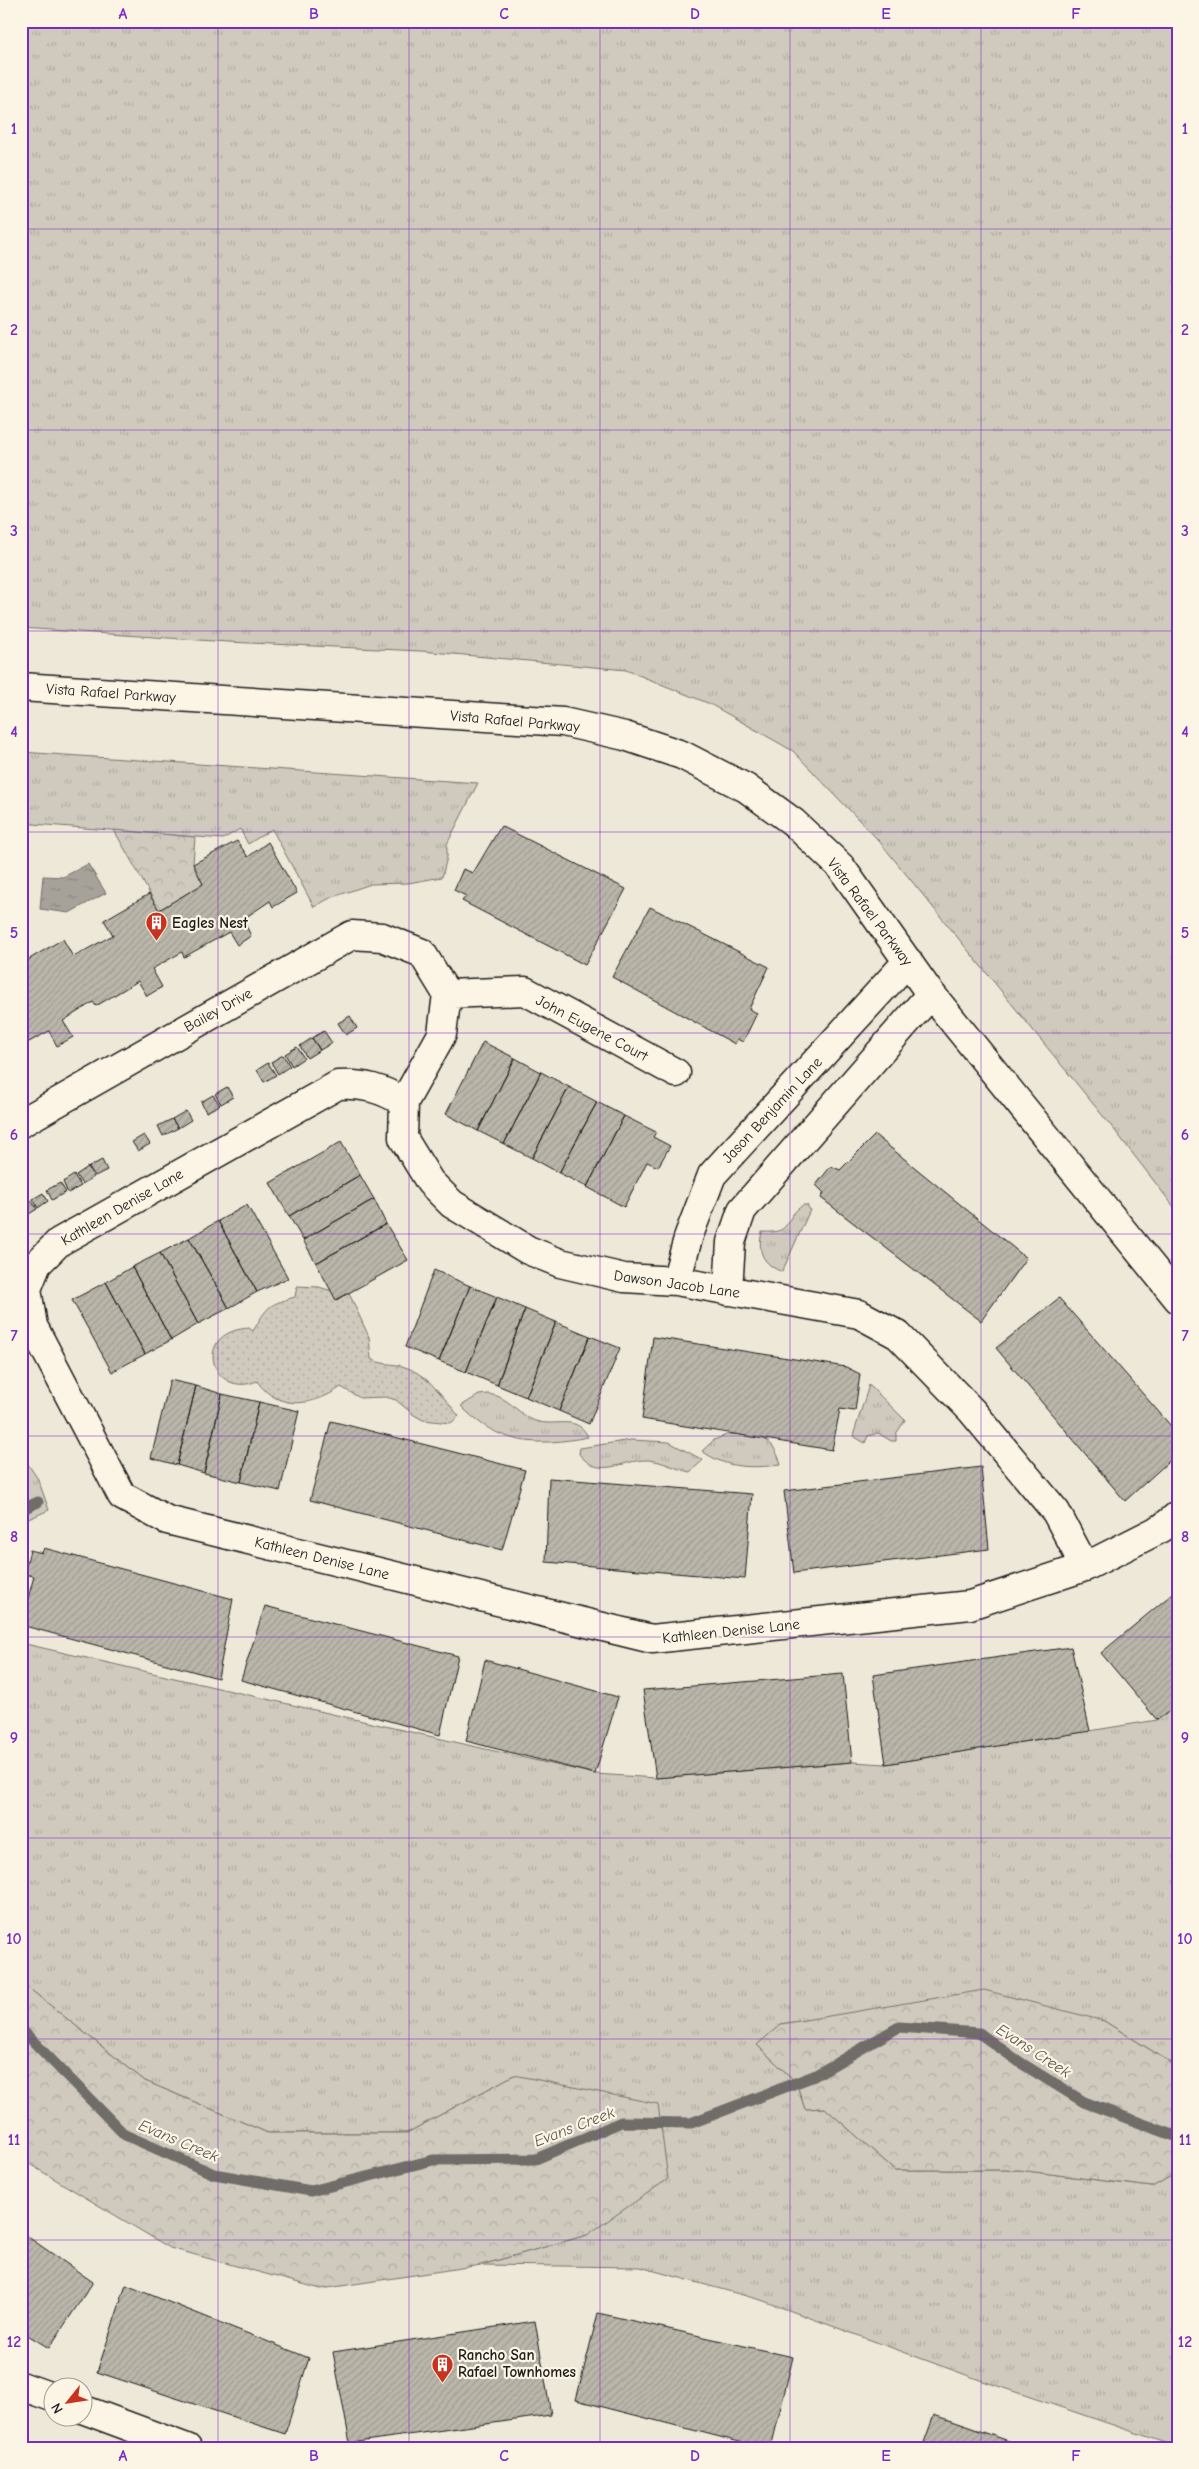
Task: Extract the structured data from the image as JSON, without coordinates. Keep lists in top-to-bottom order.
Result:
{
  "streets": {
    "street": [
      "Vista Rafael Parkway",
      "Bailey Drive",
      "John Eugene Court",
      "Jason Benjamin Lane",
      "Kathleen Denise Lane",
      "Dawson Jacob Lane"
    ]
  },
  "crossings": [
    ["Vista Rafael Parkway", "Jason Benjamin Lane"],
    ["Bailey Drive", "John Eugene Court"],
    ["Bailey Drive", "Dawson Jacob Lane"],
    ["John Eugene Court", "Dawson Jacob Lane"],
    ["Jason Benjamin Lane", "Dawson Jacob Lane"],
    ["Kathleen Denise Lane", "Dawson Jacob Lane"]
  ],
  "water": ["Evans Creek"],
  "places": {
    "building": ["Eagles Nest", "Rancho San Rafael Townhomes"]
  },
  "north": "bottom left",
  "grid": {
    "columns": [
      "A",
      "B",
      "C",
      "D",
      "E",
      "F"
    ],
    "rows": [
      "1",
      "2",
      "3",
      "4",
      "5",
      "6",
      "7",
      "8",
      "9",
      "10",
      "11",
      "12"
    ]
  }
}
